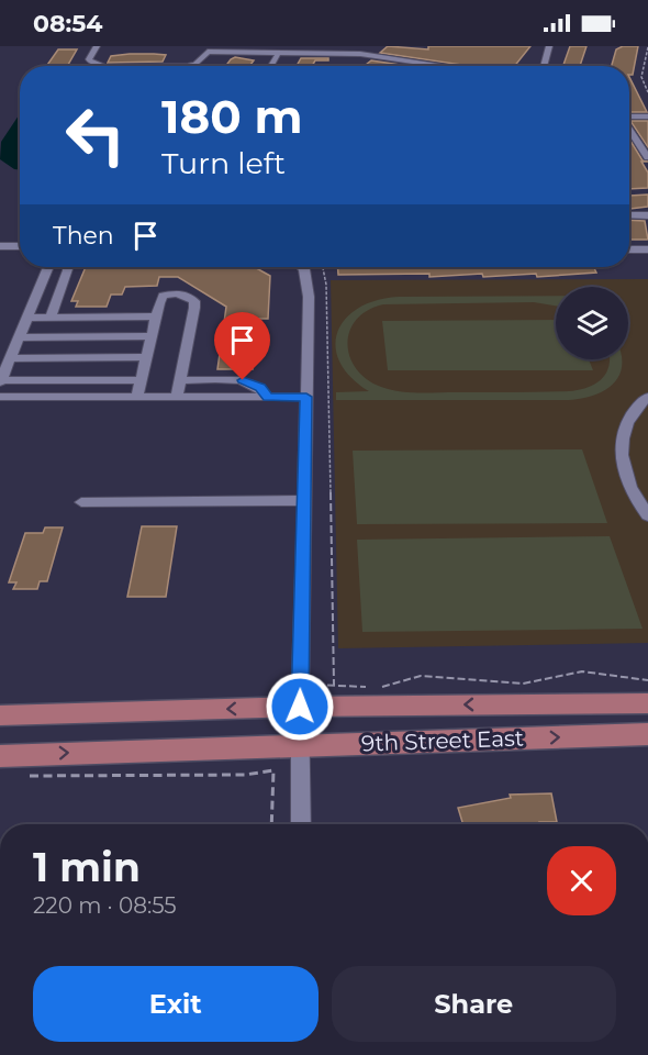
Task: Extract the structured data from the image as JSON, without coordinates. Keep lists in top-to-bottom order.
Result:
{
  "streets": {
    "main road": ["9th Street East"]
  },
  "page": {
    "status": "08:54",
    "turn": ["180 m", "Turn left"],
    "then": "Then",
    "heading": ["1 min", "220 m · 08:55"],
    "buttons": ["Exit", "Share"]
  }
}
